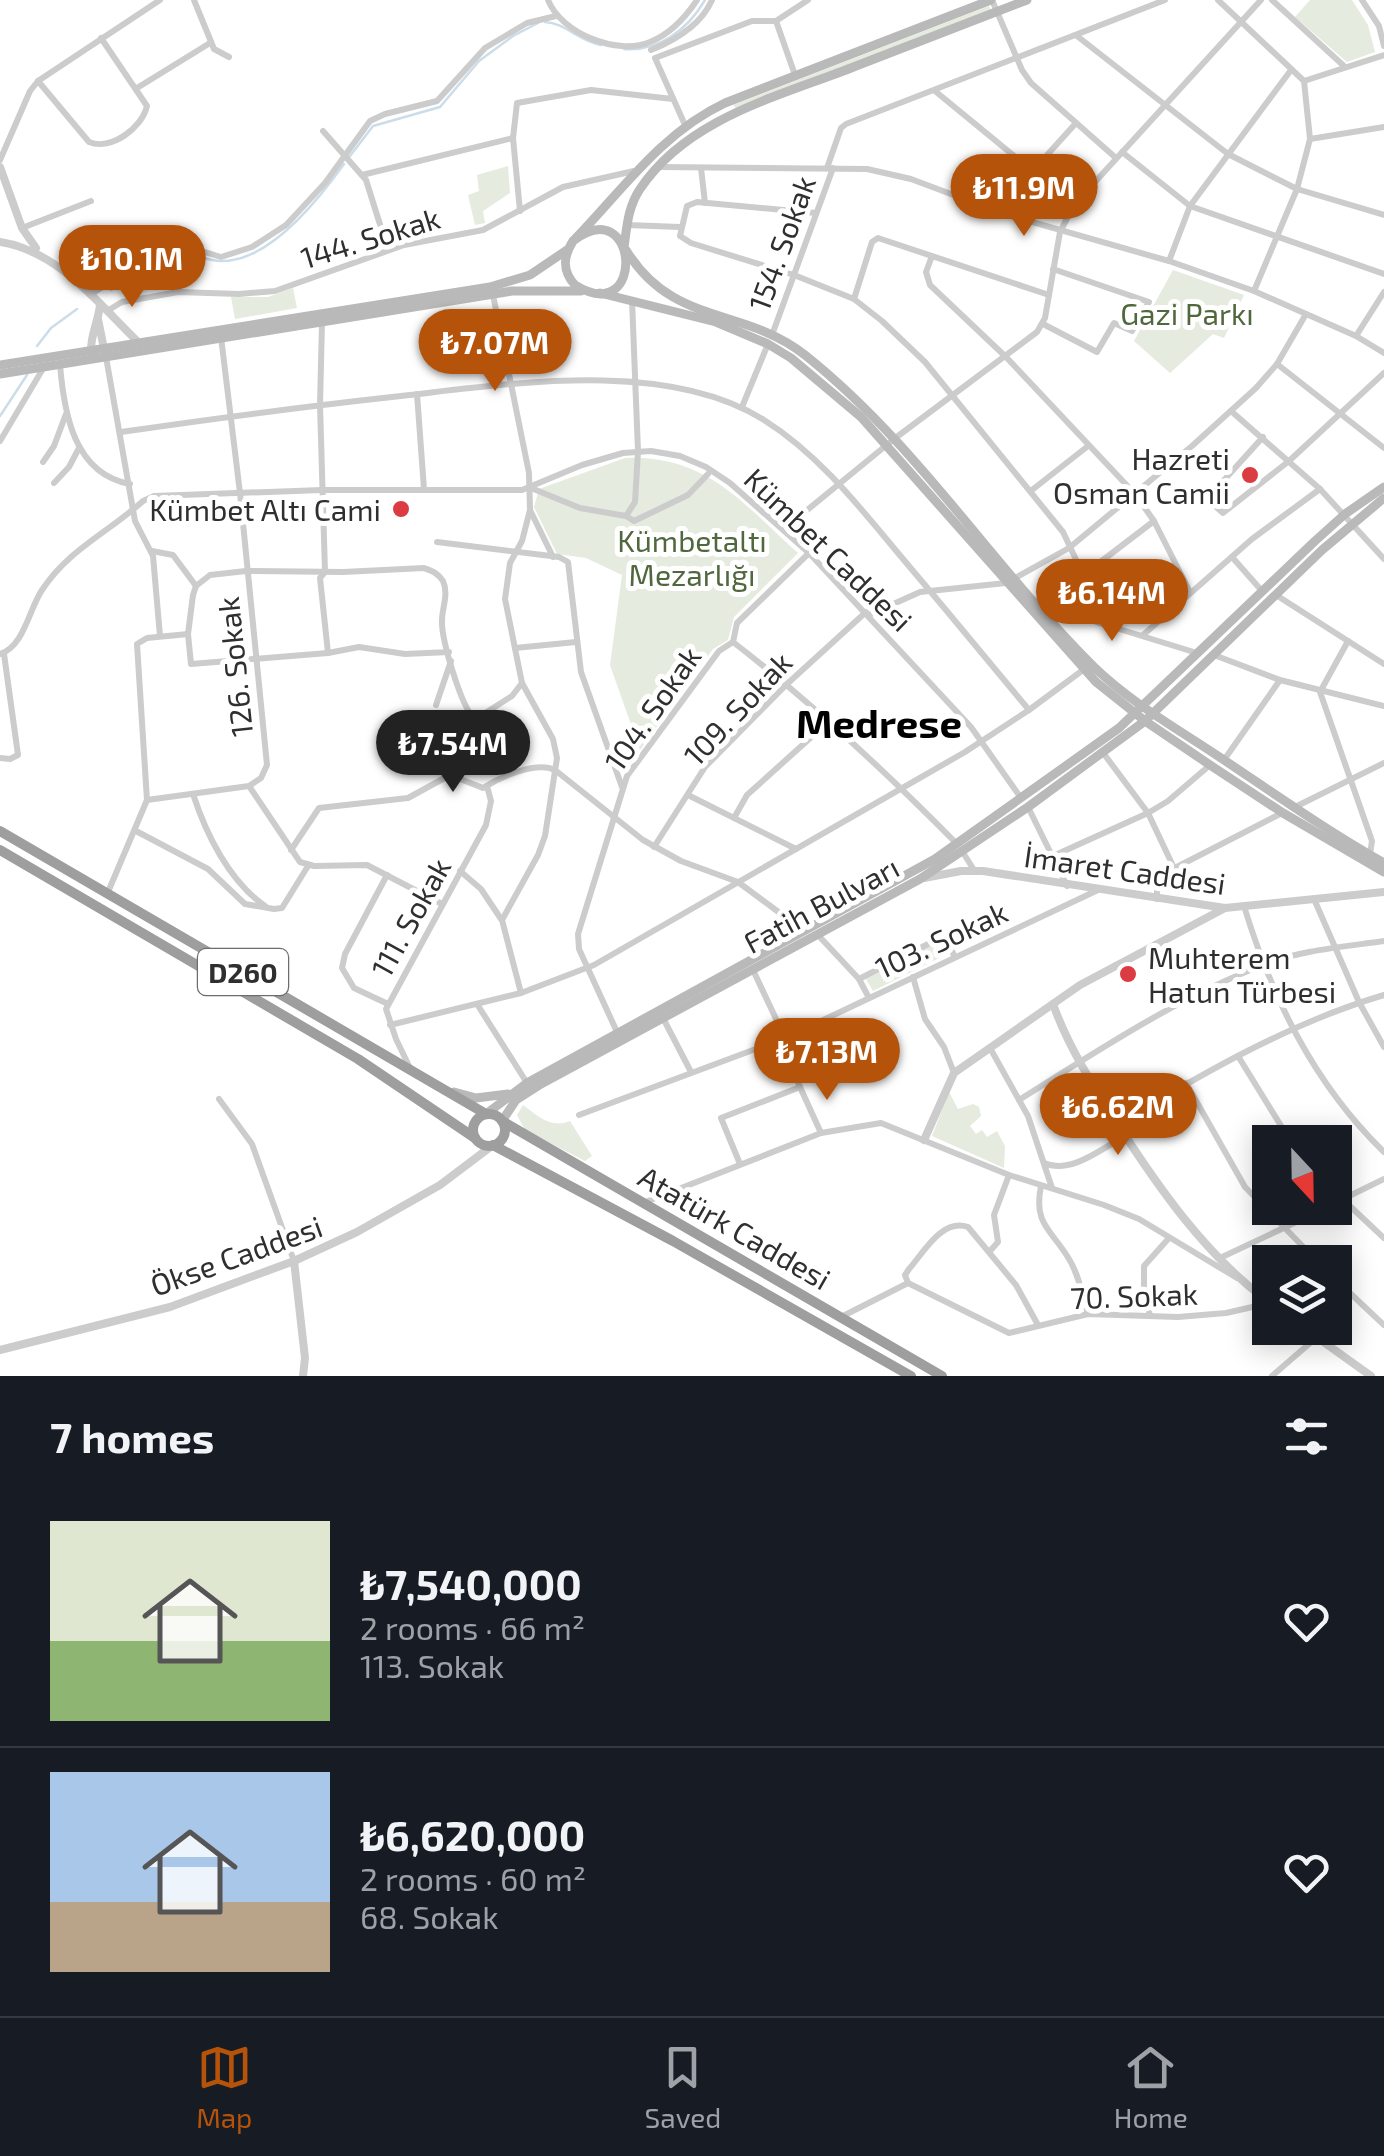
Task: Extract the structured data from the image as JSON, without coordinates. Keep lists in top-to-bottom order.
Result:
{
  "streets": {
    "highway": ["D260", "Atatürk Caddesi"],
    "main road": ["Fatih Bulvarı"],
    "street": [
      "144. Sokak",
      "154. Sokak",
      "Kümbet Caddesi",
      "126. Sokak",
      "104. Sokak",
      "109. Sokak",
      "İmaret Caddesi",
      "111. Sokak",
      "103. Sokak",
      "Ökse Caddesi",
      "70. Sokak"
    ]
  },
  "crossings": [
    ["Kümbet Caddesi", "126. Sokak"],
    ["Kümbet Caddesi", "104. Sokak"],
    ["Kümbet Caddesi", "109. Sokak"],
    ["Kümbet Caddesi", "İmaret Caddesi"],
    ["Kümbet Caddesi", "Fatih Bulvarı"],
    ["104. Sokak", "Fatih Bulvarı"],
    ["İmaret Caddesi", "Fatih Bulvarı"],
    ["İmaret Caddesi", "103. Sokak"],
    ["Fatih Bulvarı", "D260"],
    ["Fatih Bulvarı", "Atatürk Caddesi"],
    ["Fatih Bulvarı", "Ökse Caddesi"],
    ["111. Sokak", "D260"],
    ["D260", "Atatürk Caddesi"],
    ["D260", "Ökse Caddesi"],
    ["Atatürk Caddesi", "Ökse Caddesi"]
  ],
  "districts": ["Medrese"],
  "parks": ["Gazi Parkı", "Kümbetaltı Mezarlığı"],
  "places": ["Hazreti Osman Camii", "Kümbet Altı Cami", "Muhterem Hatun Türbesi"],
  "north": "bottom",
  "page": {
    "price": [
      "₺11.9M",
      "₺10.1M",
      "₺7.07M",
      "₺6.14M",
      "₺7.54M",
      "₺7.13M",
      "₺6.62M"
    ],
    "heading": "7 homes",
    "list": [
      {
        "name": "₺7,540,000",
        "note": "2 rooms · 66 m² · 113. Sokak"
      },
      {
        "name": "₺6,620,000",
        "note": "2 rooms · 60 m² · 68. Sokak"
      }
    ],
    "tabs": ["Map", "Saved", "Home"]
  }
}
